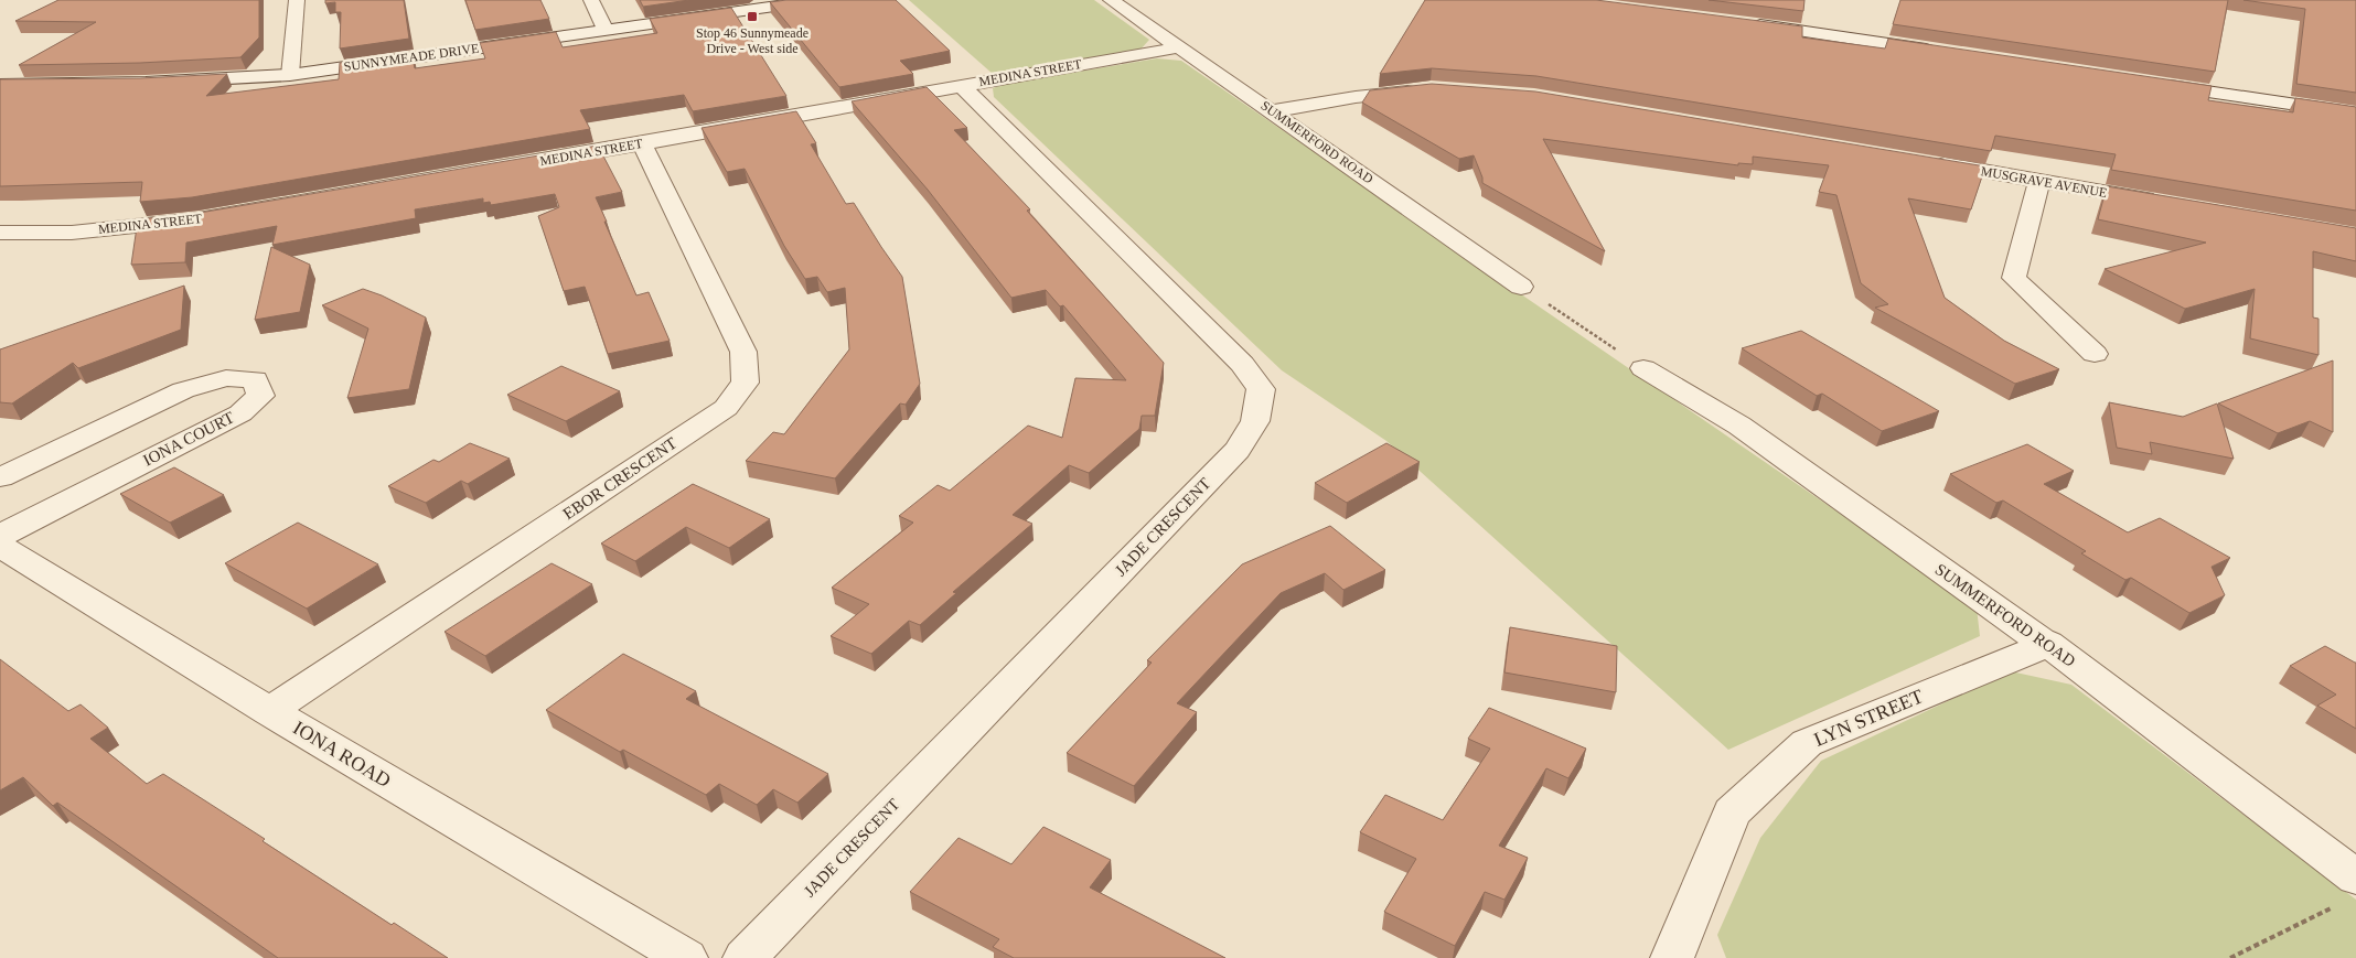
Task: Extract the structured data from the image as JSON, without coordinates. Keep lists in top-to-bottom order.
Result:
{
  "streets": {
    "street": [
      "SUNNYMEADE DRIVE",
      "MEDINA STREET",
      "SUMMERFORD ROAD",
      "MUSGRAVE AVENUE",
      "IONA COURT",
      "EBOR CRESCENT",
      "JADE CRESCENT",
      "LYN STREET",
      "IONA ROAD"
    ]
  },
  "crossings": [
    ["MEDINA STREET", "SUMMERFORD ROAD"],
    ["MEDINA STREET", "EBOR CRESCENT"],
    ["MEDINA STREET", "JADE CRESCENT"],
    ["SUMMERFORD ROAD", "LYN STREET"],
    ["EBOR CRESCENT", "IONA ROAD"]
  ],
  "places": {
    "transit": ["Stop 46 Sunnymeade Drive - West side"]
  }
}
